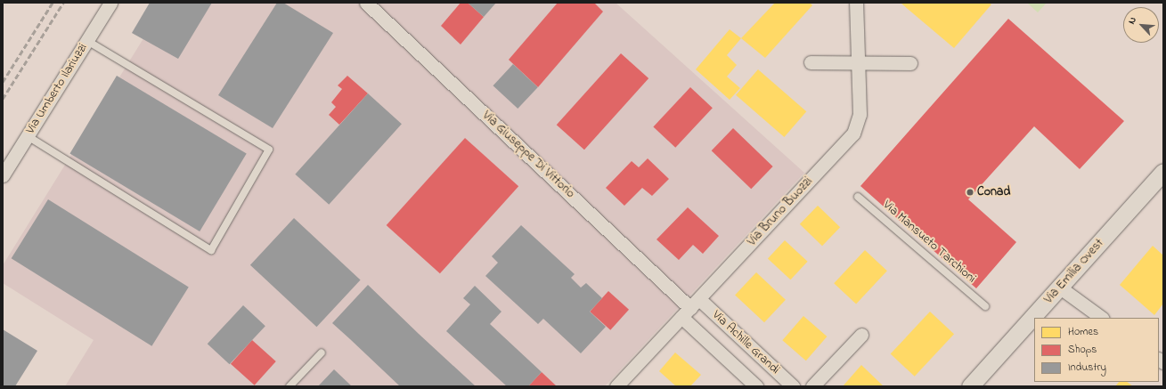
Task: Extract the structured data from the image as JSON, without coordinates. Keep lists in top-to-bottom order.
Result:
{
  "streets": {
    "street": [
      "Via Umberto Ilariuzzi",
      "Via Giuseppe Di Vittorio",
      "Via Bruno Buozzi",
      "Via Emilia Ovest",
      "Via Achille Grandi"
    ],
    "lane": ["Via Mansueto Tarchioni"]
  },
  "crossings": [
    ["Via Giuseppe Di Vittorio", "Via Bruno Buozzi"],
    ["Via Giuseppe Di Vittorio", "Via Achille Grandi"],
    ["Via Bruno Buozzi", "Via Achille Grandi"]
  ],
  "places": ["Conad"],
  "legend": ["Homes", "Shops", "Industry"],
  "north": "top left"
}
